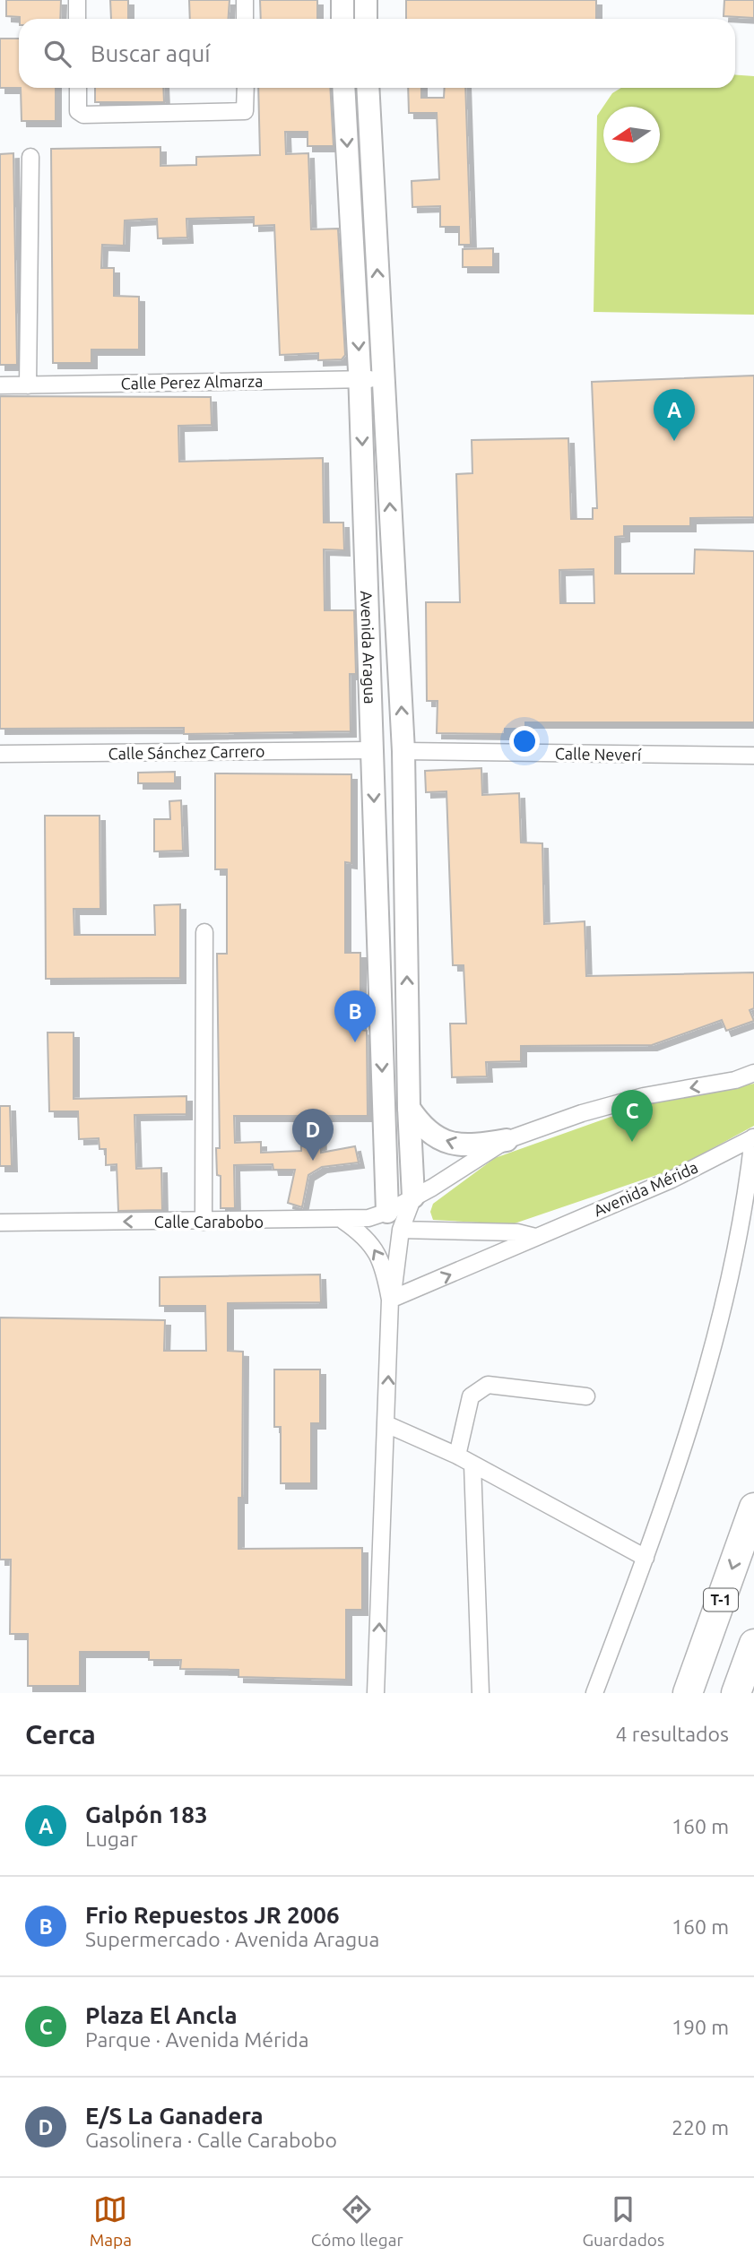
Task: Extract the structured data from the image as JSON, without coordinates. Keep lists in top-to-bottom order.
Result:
{
  "streets": {
    "highway": ["T-1"],
    "street": [
      "Calle Perez Almarza",
      "Avenida Aragua",
      "Calle Sánchez Carrero",
      "Calle Neverí",
      "Avenida Mérida",
      "Calle Carabobo"
    ]
  },
  "crossings": [
    ["Calle Perez Almarza", "Avenida Aragua"],
    ["Avenida Aragua", "Calle Sánchez Carrero"],
    ["Avenida Aragua", "Calle Neverí"],
    ["Avenida Aragua", "Calle Carabobo"]
  ],
  "one_way": ["Calle Carabobo"],
  "north": "left",
  "page": {
    "search": "Buscar aquí",
    "pins": [
      "A",
      "B",
      "C",
      "D"
    ],
    "heading": ["Cerca", "4 resultados"],
    "list": [
      {
        "mark": "A",
        "name": "Galpón 183",
        "note": "Lugar",
        "value": "160 m"
      },
      {
        "mark": "B",
        "name": "Frio Repuestos JR 2006",
        "note": "Supermercado · Avenida Aragua",
        "value": "160 m"
      },
      {
        "mark": "C",
        "name": "Plaza El Ancla",
        "note": "Parque · Avenida Mérida",
        "value": "190 m"
      },
      {
        "mark": "D",
        "name": "E/S La Ganadera",
        "note": "Gasolinera · Calle Carabobo",
        "value": "220 m"
      }
    ],
    "nav": ["Mapa", "Cómo llegar", "Guardados"]
  }
}
